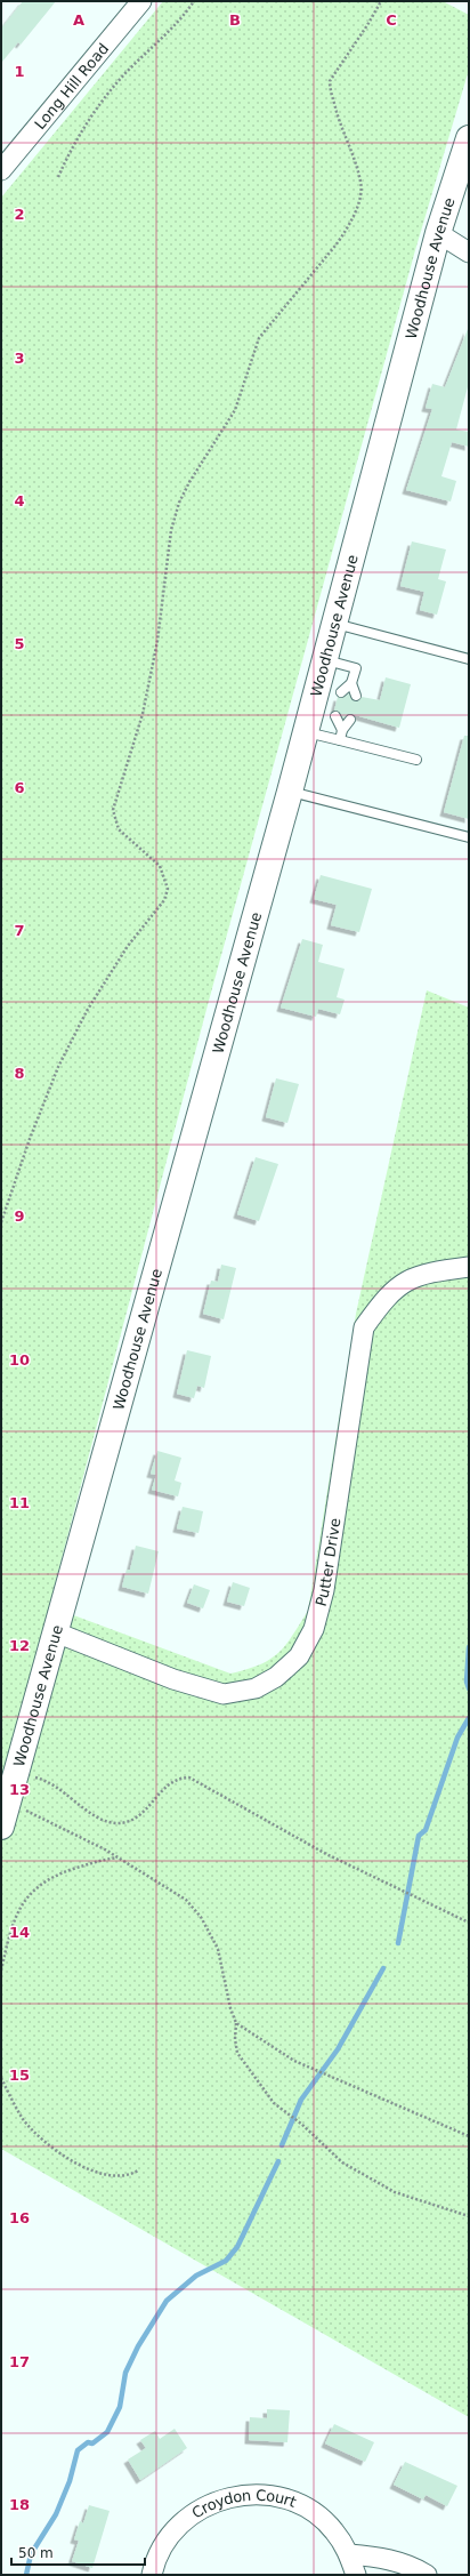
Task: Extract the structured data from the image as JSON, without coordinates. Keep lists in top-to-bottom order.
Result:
{
  "streets": {
    "main road": ["Woodhouse Avenue"],
    "street": ["Long Hill Road", "Putter Drive", "Croydon Court"]
  },
  "crossings": [
    ["Woodhouse Avenue", "Putter Drive"]
  ],
  "scale_bar": "50 m",
  "grid": {
    "columns": ["A", "B", "C"],
    "rows": [
      "1",
      "2",
      "3",
      "4",
      "5",
      "6",
      "7",
      "8",
      "9",
      "10",
      "11",
      "12",
      "13",
      "14",
      "15",
      "16",
      "17",
      "18"
    ]
  }
}
